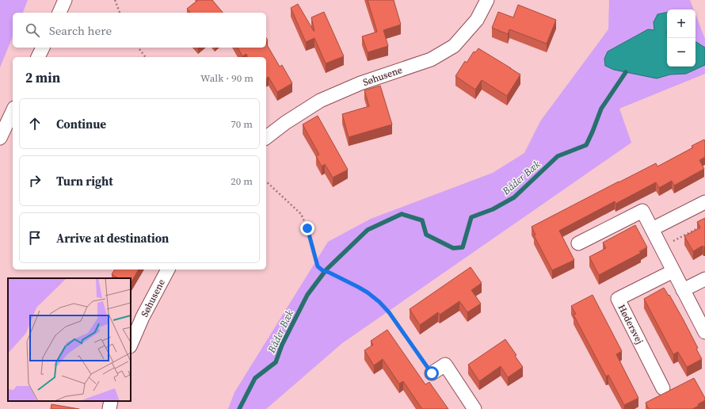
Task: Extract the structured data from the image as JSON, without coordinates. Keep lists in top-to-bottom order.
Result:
{
  "streets": {
    "street": ["Søhusene", "Hødersvej"]
  },
  "water": ["Båder Bæk"],
  "page": {
    "map_buttons": ["+", "−"],
    "search": "Search here",
    "heading": ["2 min", "Walk · 90 m"],
    "list": [
      ["Continue", "70 m"],
      ["Turn right", "20 m"],
      "Arrive at destination"
    ]
  }
}
